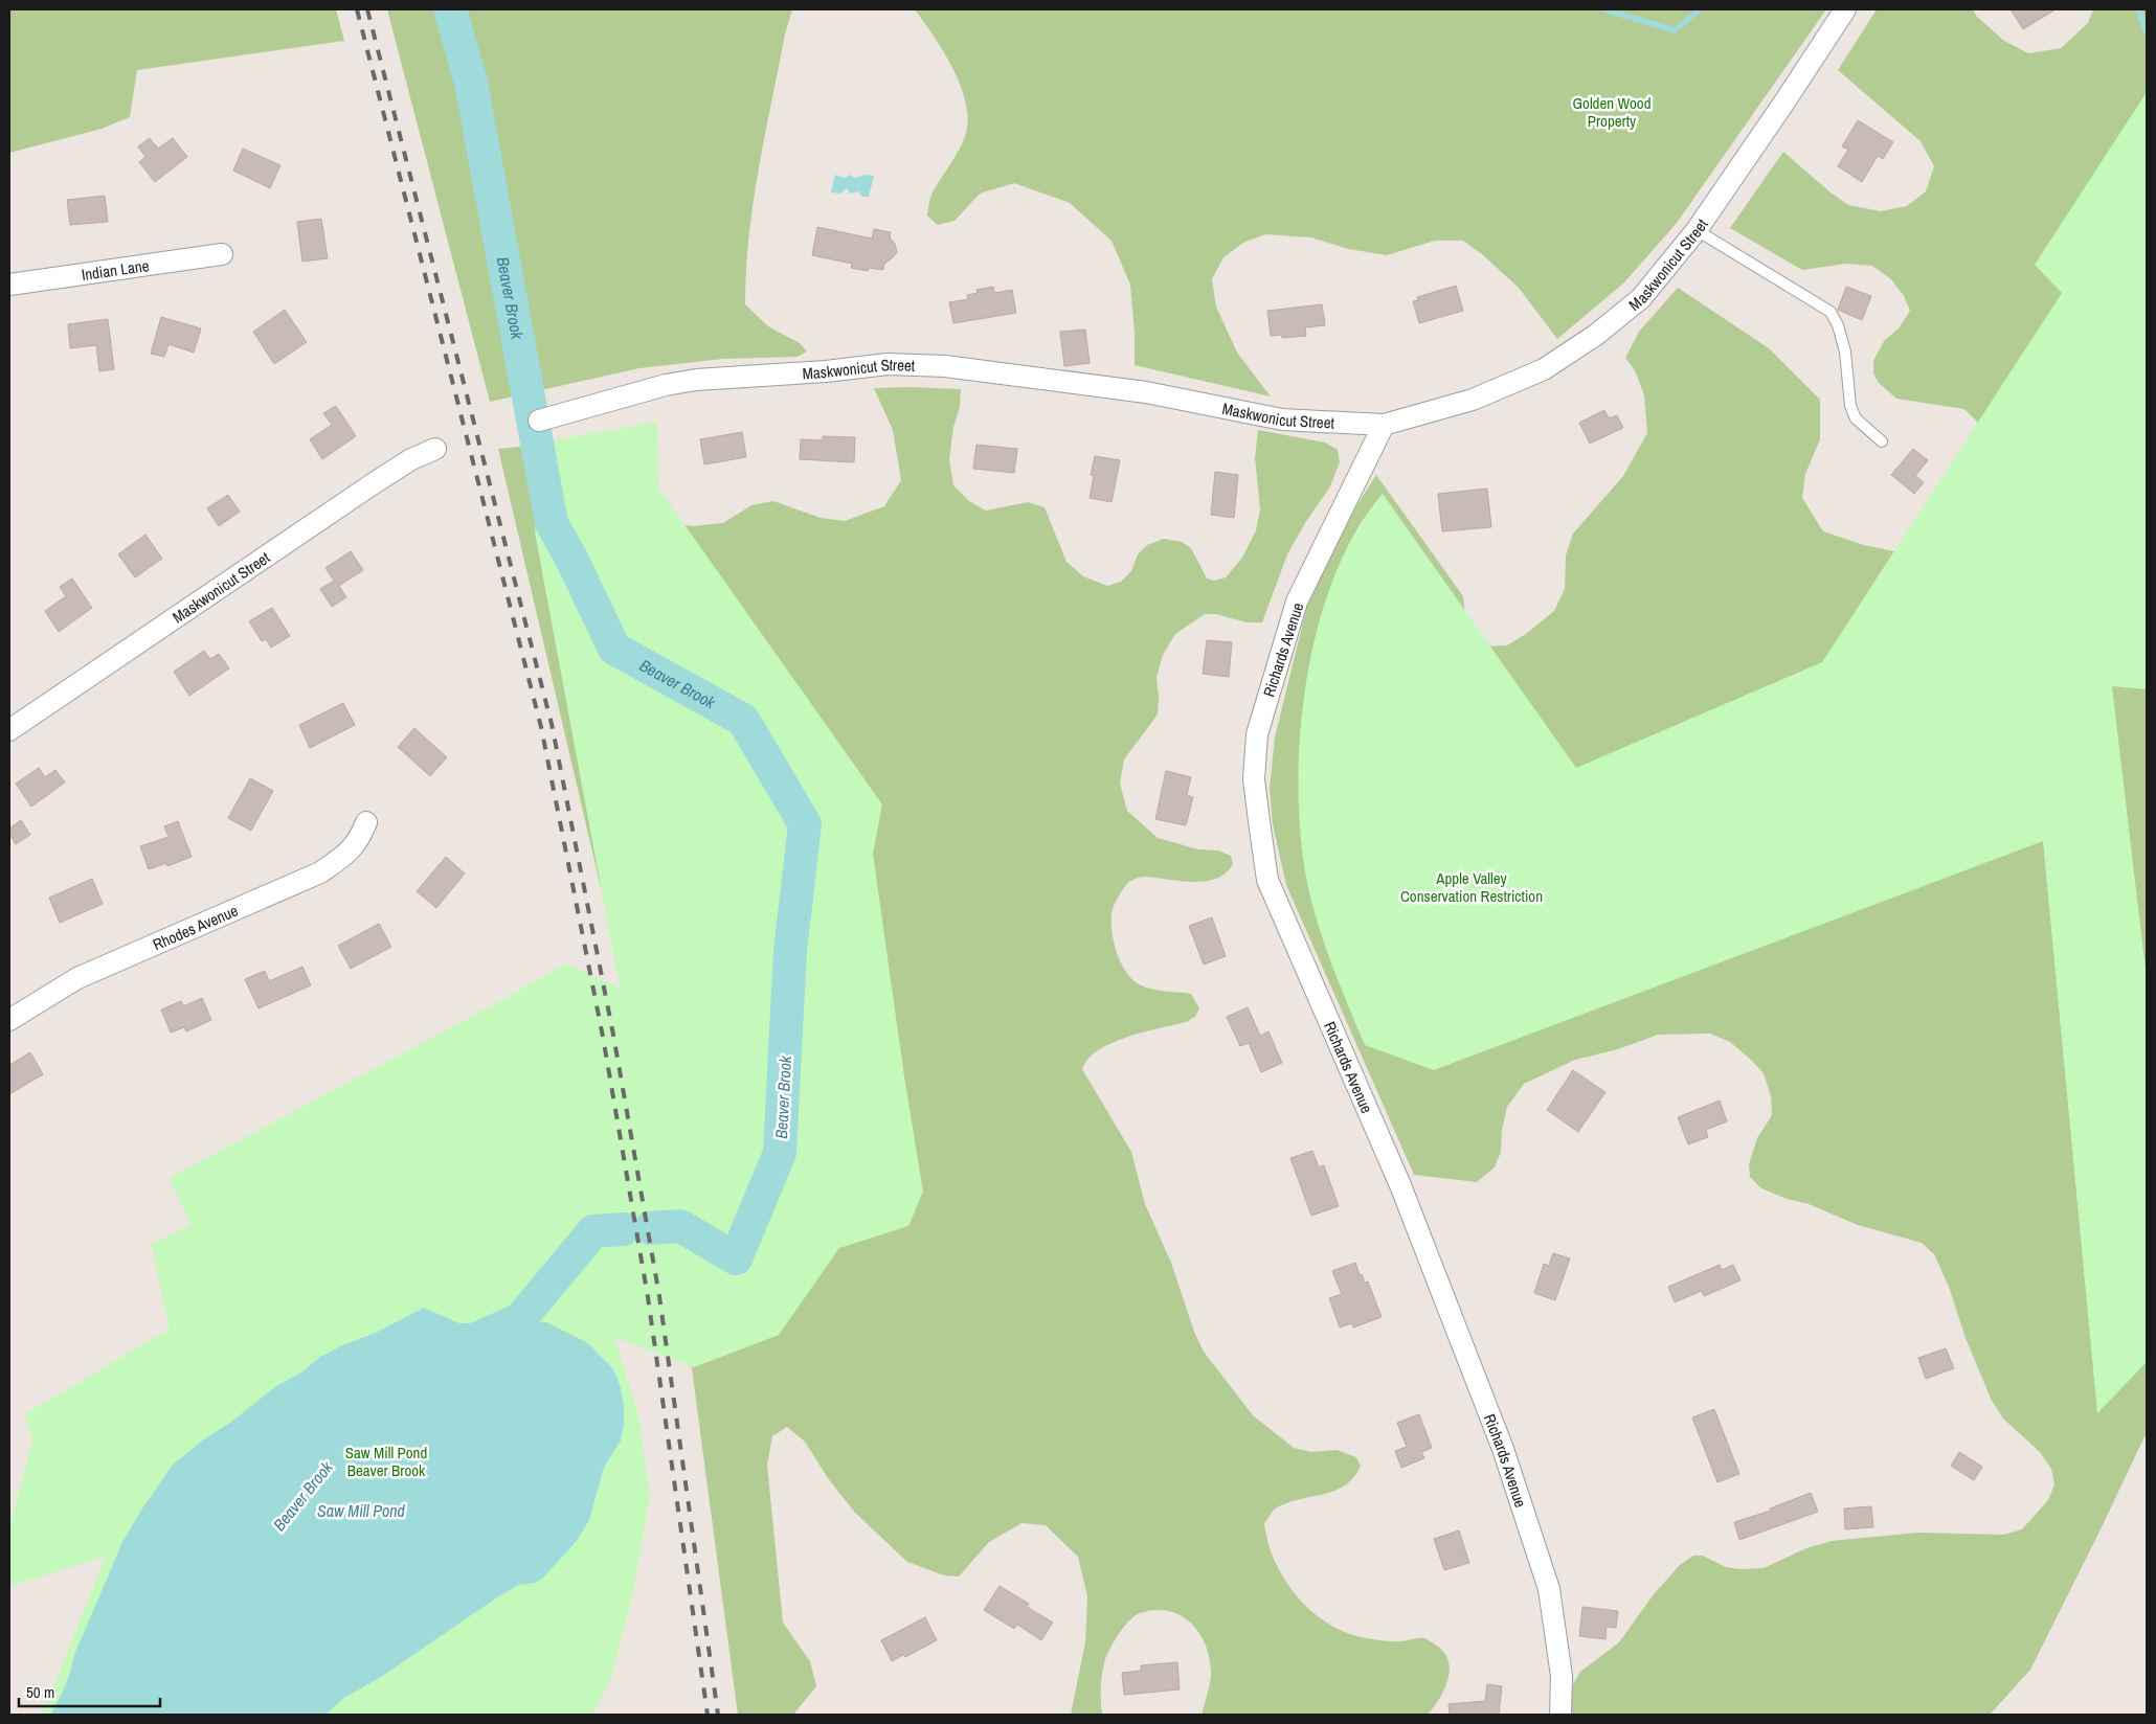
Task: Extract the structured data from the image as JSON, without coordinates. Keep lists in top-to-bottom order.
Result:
{
  "streets": {
    "street": [
      "Maskwonicut Street",
      "Indian Lane",
      "Richards Avenue",
      "Rhodes Avenue"
    ]
  },
  "crossings": [
    ["Maskwonicut Street", "Richards Avenue"]
  ],
  "water": ["Beaver Brook", "Saw Mill Pond"],
  "parks": ["Golden Wood Property", "Apple Valley Conservation Restriction", "Saw Mill Pond Beaver Brook"],
  "scale_bar": "50 m"
}
